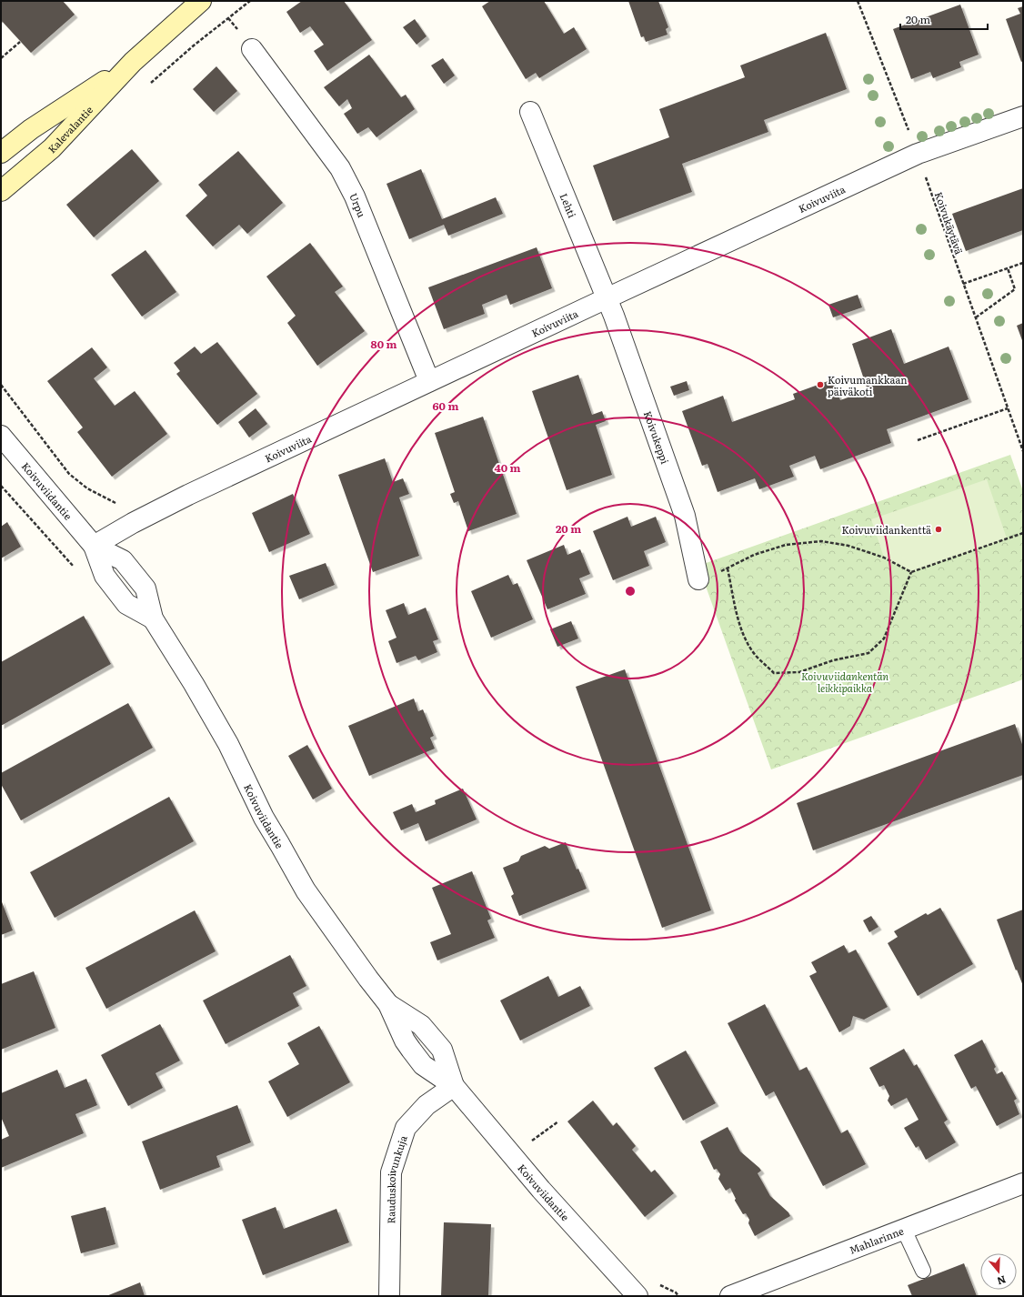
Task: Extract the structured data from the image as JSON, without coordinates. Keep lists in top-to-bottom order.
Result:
{
  "streets": {
    "main road": ["Kalevalantie"],
    "street": [
      "Koivuviita",
      "Lehti",
      "Urpu",
      "Koivukeppi",
      "Koivuviidantie",
      "Rauduskoivunkuja",
      "Mahlarinne"
    ],
    "path": ["Koivukäytävä"]
  },
  "crossings": [
    ["Koivuviita", "Lehti"],
    ["Koivuviita", "Urpu"],
    ["Koivuviita", "Koivukäytävä"],
    ["Koivuviita", "Koivukeppi"],
    ["Koivuviita", "Koivuviidantie"],
    ["Lehti", "Koivukeppi"],
    ["Koivuviidantie", "Rauduskoivunkuja"]
  ],
  "parks": ["Koivuviidankentän leikkipaikka"],
  "places": ["Koivumankkaan päiväkoti", "Koivuviidankenttä"],
  "scale_bar": "20 m",
  "north": "bottom",
  "rings": [
    "80 m",
    "60 m",
    "40 m",
    "20 m"
  ]
}
